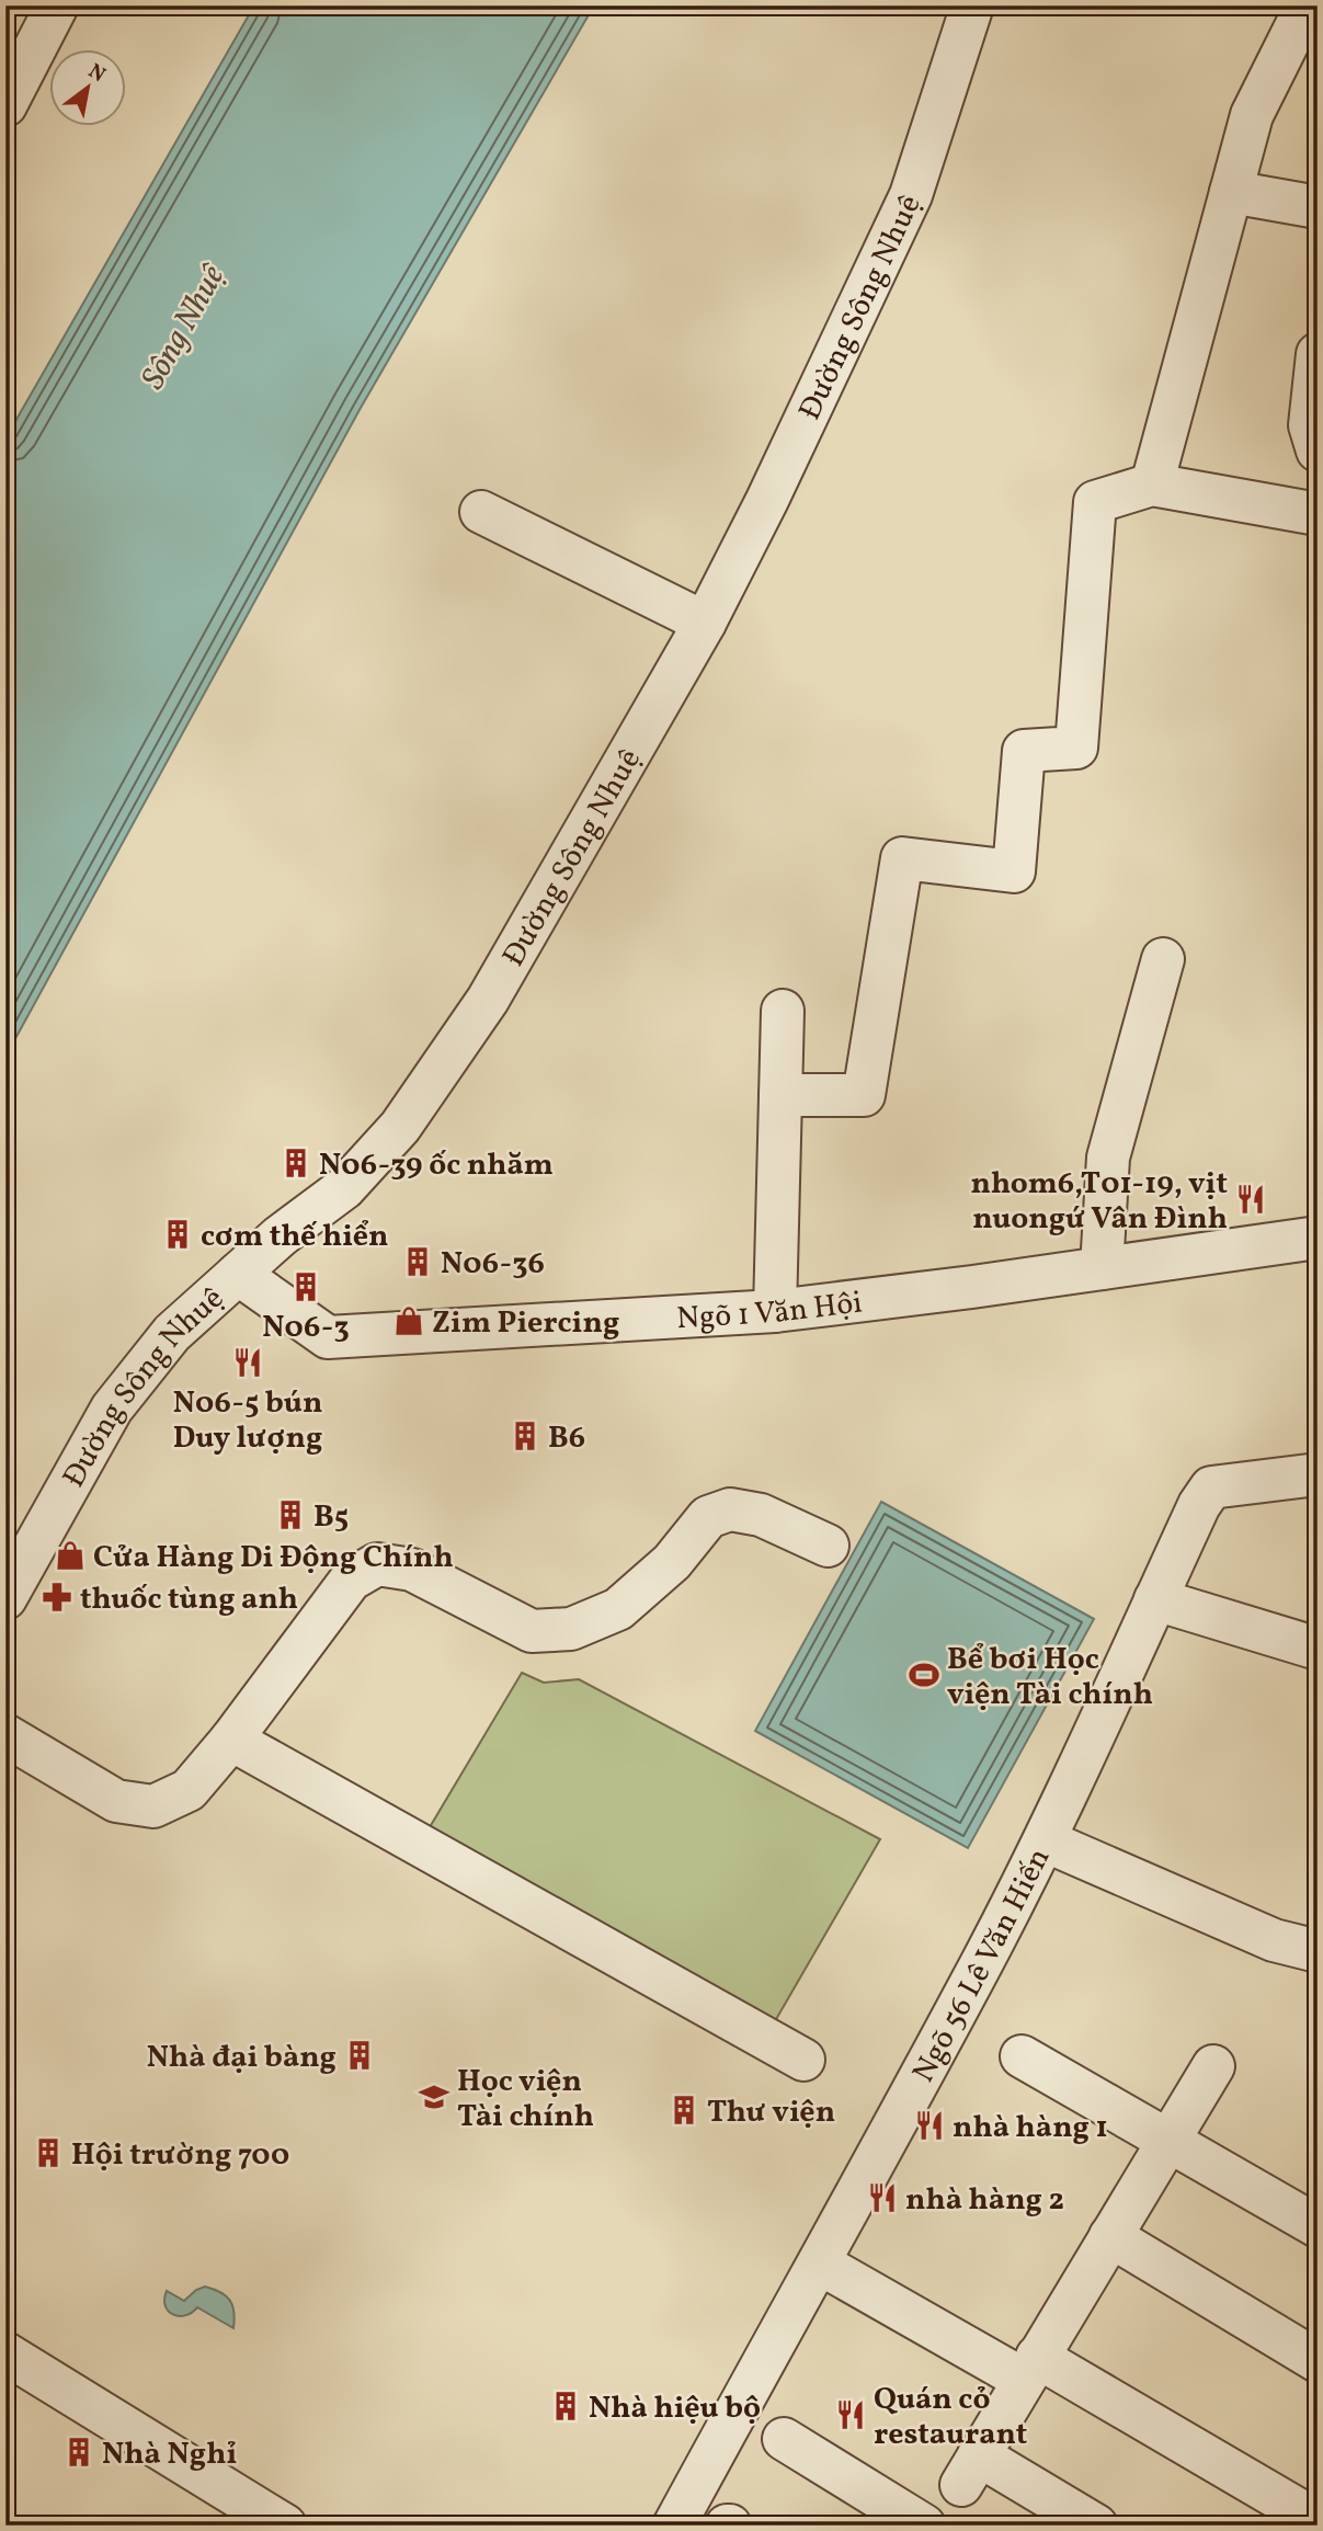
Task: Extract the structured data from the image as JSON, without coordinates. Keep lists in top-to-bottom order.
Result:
{
  "streets": {
    "street": ["Đường Sông Nhuệ", "Ngõ 1 Văn Hội", "Ngõ 56 Lê Văn Hiến"]
  },
  "crossings": [
    ["Đường Sông Nhuệ", "Ngõ 1 Văn Hội"]
  ],
  "water": ["Sông Nhuệ"],
  "places": {
    "building": [
      "N06-39 ốc nhăm",
      "cơm thế hiển",
      "N06-36",
      "N06-3",
      "B6",
      "B5",
      "Nhà đại bàng",
      "Thư viện",
      "Hội trường 700",
      "Nhà hiệu bộ",
      "Nhà Nghỉ"
    ],
    "restaurant": [
      "nhom6,T01-19, vịt nuongứ Vân Đình",
      "N06-5 bún Duy lượng",
      "nhà hàng 1",
      "nhà hàng 2",
      "Quán cỏ restaurant"
    ],
    "shop": ["Zim Piercing", "Cửa Hàng Di Động Chính"],
    "pharmacy": ["thuốc tùng anh"],
    "sports": ["Bể bơi Học viện Tài chính"],
    "school or university": ["Học viện Tài chính"]
  },
  "north": "top right"
}
